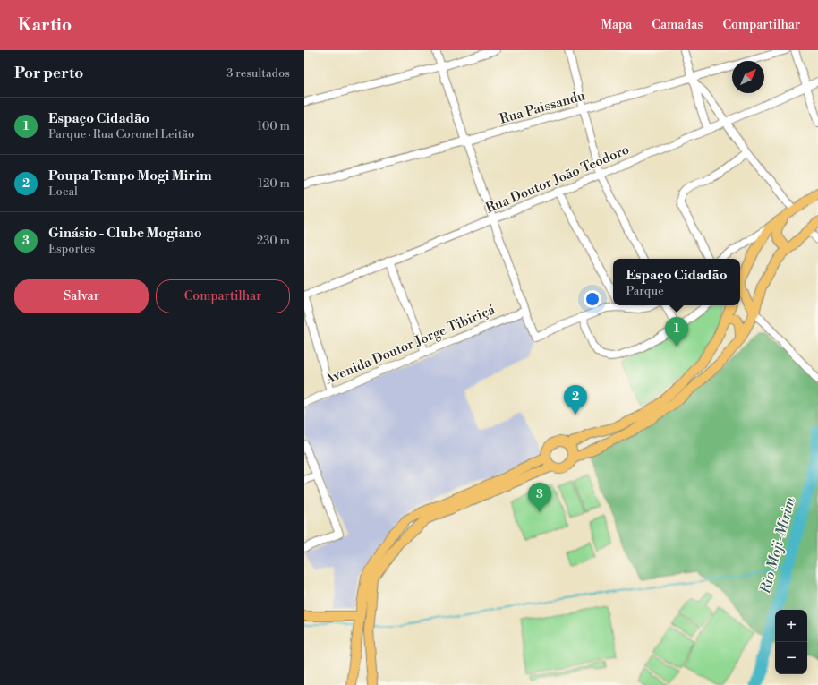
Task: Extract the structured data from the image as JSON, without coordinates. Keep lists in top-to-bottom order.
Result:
{
  "streets": {
    "street": ["Rua Paissandu", "Rua Doutor João Teodoro", "Avenida Doutor Jorge Tibiriçá"]
  },
  "water": ["Rio Moji-Mirim"],
  "north": "top right",
  "page": {
    "header": "Kartio",
    "nav": ["Mapa", "Camadas", "Compartilhar"],
    "heading": ["Por perto", "3 resultados"],
    "list": [
      {
        "mark": "1",
        "name": "Espaço Cidadão",
        "note": "Parque · Rua Coronel Leitão",
        "value": "100 m"
      },
      {
        "mark": "2",
        "name": "Poupa Tempo Mogi Mirim",
        "note": "Local",
        "value": "120 m"
      },
      {
        "mark": "3",
        "name": "Ginásio - Clube Mogiano",
        "note": "Esportes",
        "value": "230 m"
      }
    ],
    "popup": ["Espaço Cidadão", "Parque"],
    "buttons": ["Salvar", "Compartilhar"],
    "pins": ["1", "2", "3"],
    "map_buttons": ["+", "−"]
  }
}
